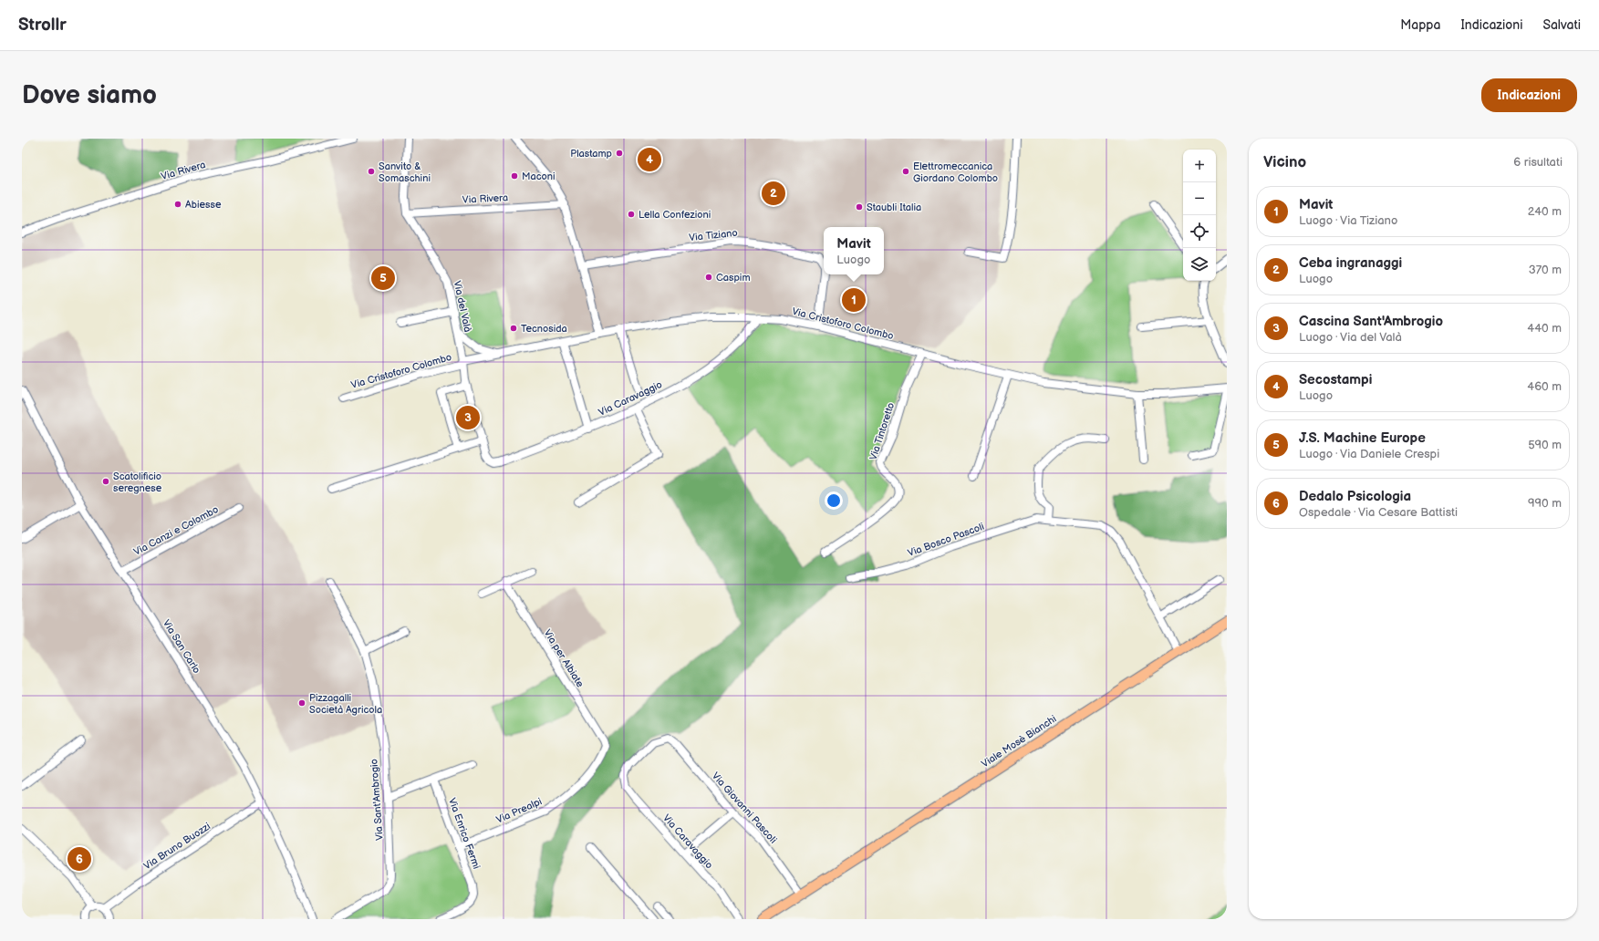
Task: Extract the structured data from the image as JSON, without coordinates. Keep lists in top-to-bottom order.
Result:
{
  "streets": {
    "main road": ["Viale Mosè Bianchi"],
    "street": [
      "Via Rivera",
      "Via Tiziano",
      "Via del Valà",
      "Via Cristoforo Colombo",
      "Via Caravaggio",
      "Via Tintoretto",
      "Via Canzi e Colombo",
      "Via Bosco Pascoli",
      "Via San Carlo",
      "Via per Albiate",
      "Via Sant'Ambrogio",
      "Via Giovanni Pascoli",
      "Via Prealpi",
      "Via Enrico Fermi",
      "Via Bruno Buozzi"
    ]
  },
  "crossings": [
    ["Via Rivera", "Via del Valà"],
    ["Via Tiziano", "Via Cristoforo Colombo"],
    ["Via del Valà", "Via Cristoforo Colombo"],
    ["Via del Valà", "Via Caravaggio"],
    ["Via Cristoforo Colombo", "Via Caravaggio"],
    ["Via Cristoforo Colombo", "Via Tintoretto"],
    ["Via Caravaggio", "Via Giovanni Pascoli"],
    ["Via Canzi e Colombo", "Via San Carlo"],
    ["Via Bosco Pascoli", "Viale Mosè Bianchi"],
    ["Via San Carlo", "Via Bruno Buozzi"],
    ["Via per Albiate", "Via Prealpi"],
    ["Viale Mosè Bianchi", "Via Giovanni Pascoli"],
    ["Via Prealpi", "Via Enrico Fermi"]
  ],
  "places": [
    "Plastamp",
    "Sanvito & Somaschini",
    "Elettromeccanica Giordano Colombo",
    "Maconi",
    "Abiesse",
    "Staubli Italia",
    "Lella Confezioni",
    "Caspim",
    "Tecnosida",
    "Scatolificio seregnese",
    "Pizzagalli Società Agricola"
  ],
  "page": {
    "header": "Strollr",
    "nav": ["Mappa", "Indicazioni", "Salvati"],
    "buttons": "Indicazioni",
    "title": "Dove siamo",
    "heading": ["Vicino", "6 risultati"],
    "pins": [
      "4",
      "2",
      "5",
      "1",
      "3",
      "6"
    ],
    "map_buttons": ["+", "−"],
    "list": [
      {
        "mark": "1",
        "name": "Mavit",
        "note": "Luogo · Via Tiziano",
        "value": "240 m"
      },
      {
        "mark": "2",
        "name": "Ceba ingranaggi",
        "note": "Luogo",
        "value": "370 m"
      },
      {
        "mark": "3",
        "name": "Cascina Sant'Ambrogio",
        "note": "Luogo · Via del Valà",
        "value": "440 m"
      },
      {
        "mark": "4",
        "name": "Secostampi",
        "note": "Luogo",
        "value": "460 m"
      },
      {
        "mark": "5",
        "name": "J.S. Machine Europe",
        "note": "Luogo · Via Daniele Crespi",
        "value": "590 m"
      },
      {
        "mark": "6",
        "name": "Dedalo Psicologia",
        "note": "Ospedale · Via Cesare Battisti",
        "value": "990 m"
      }
    ],
    "popup": ["Mavit", "Luogo"]
  }
}
